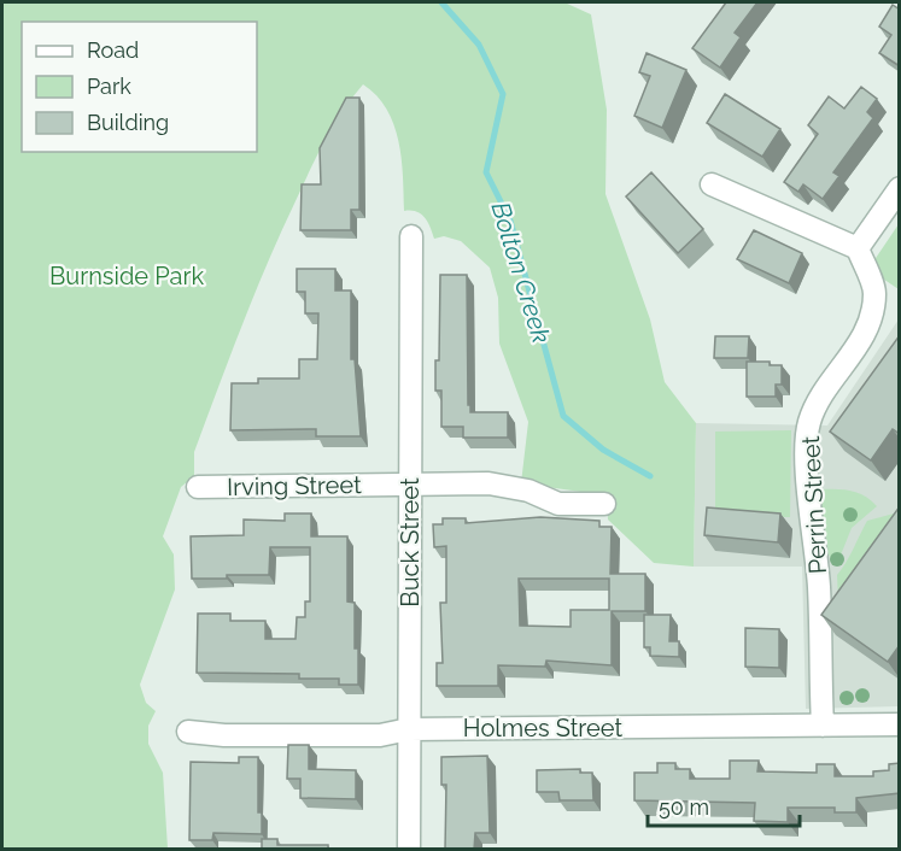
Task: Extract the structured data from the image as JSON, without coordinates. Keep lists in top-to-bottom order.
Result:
{
  "streets": {
    "street": [
      "Irving Street",
      "Perrin Street",
      "Buck Street",
      "Holmes Street"
    ]
  },
  "crossings": [
    ["Irving Street", "Buck Street"],
    ["Perrin Street", "Holmes Street"],
    ["Buck Street", "Holmes Street"]
  ],
  "water": ["Bolton Creek"],
  "parks": ["Burnside Park"],
  "legend": ["Road", "Park", "Building"],
  "scale_bar": "50 m"
}
